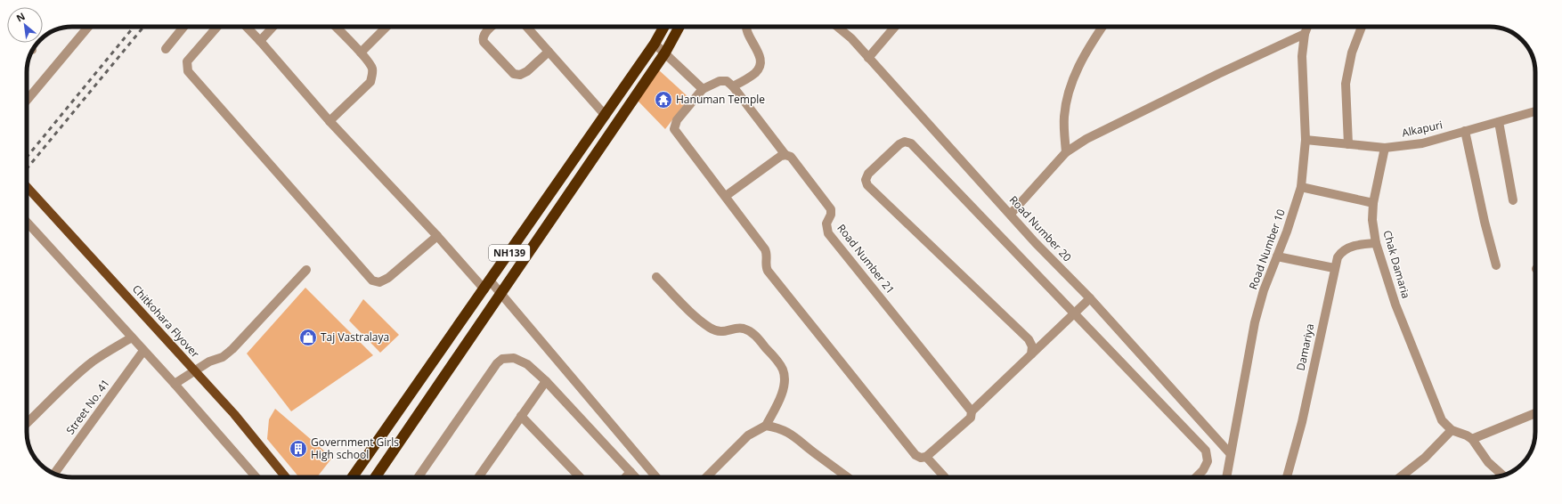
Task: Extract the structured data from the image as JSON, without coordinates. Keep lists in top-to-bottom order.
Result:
{
  "streets": {
    "highway": ["NH139"],
    "main road": ["Chitkohara Flyover"],
    "street": [
      "Alkapuri",
      "Road Number 20",
      "Road Number 10",
      "Road Number 21",
      "Chak Damaria",
      "Damariya",
      "Street No. 41"
    ]
  },
  "crossings": [
    ["Alkapuri", "Road Number 10"],
    ["Alkapuri", "Chak Damaria"],
    ["Road Number 20", "Road Number 10"],
    ["Chak Damaria", "Damariya"]
  ],
  "places": {
    "temple": ["Hanuman Temple"],
    "shop": ["Taj Vastralaya"],
    "building": ["Government Girls High school"]
  },
  "north": "top left"
}
